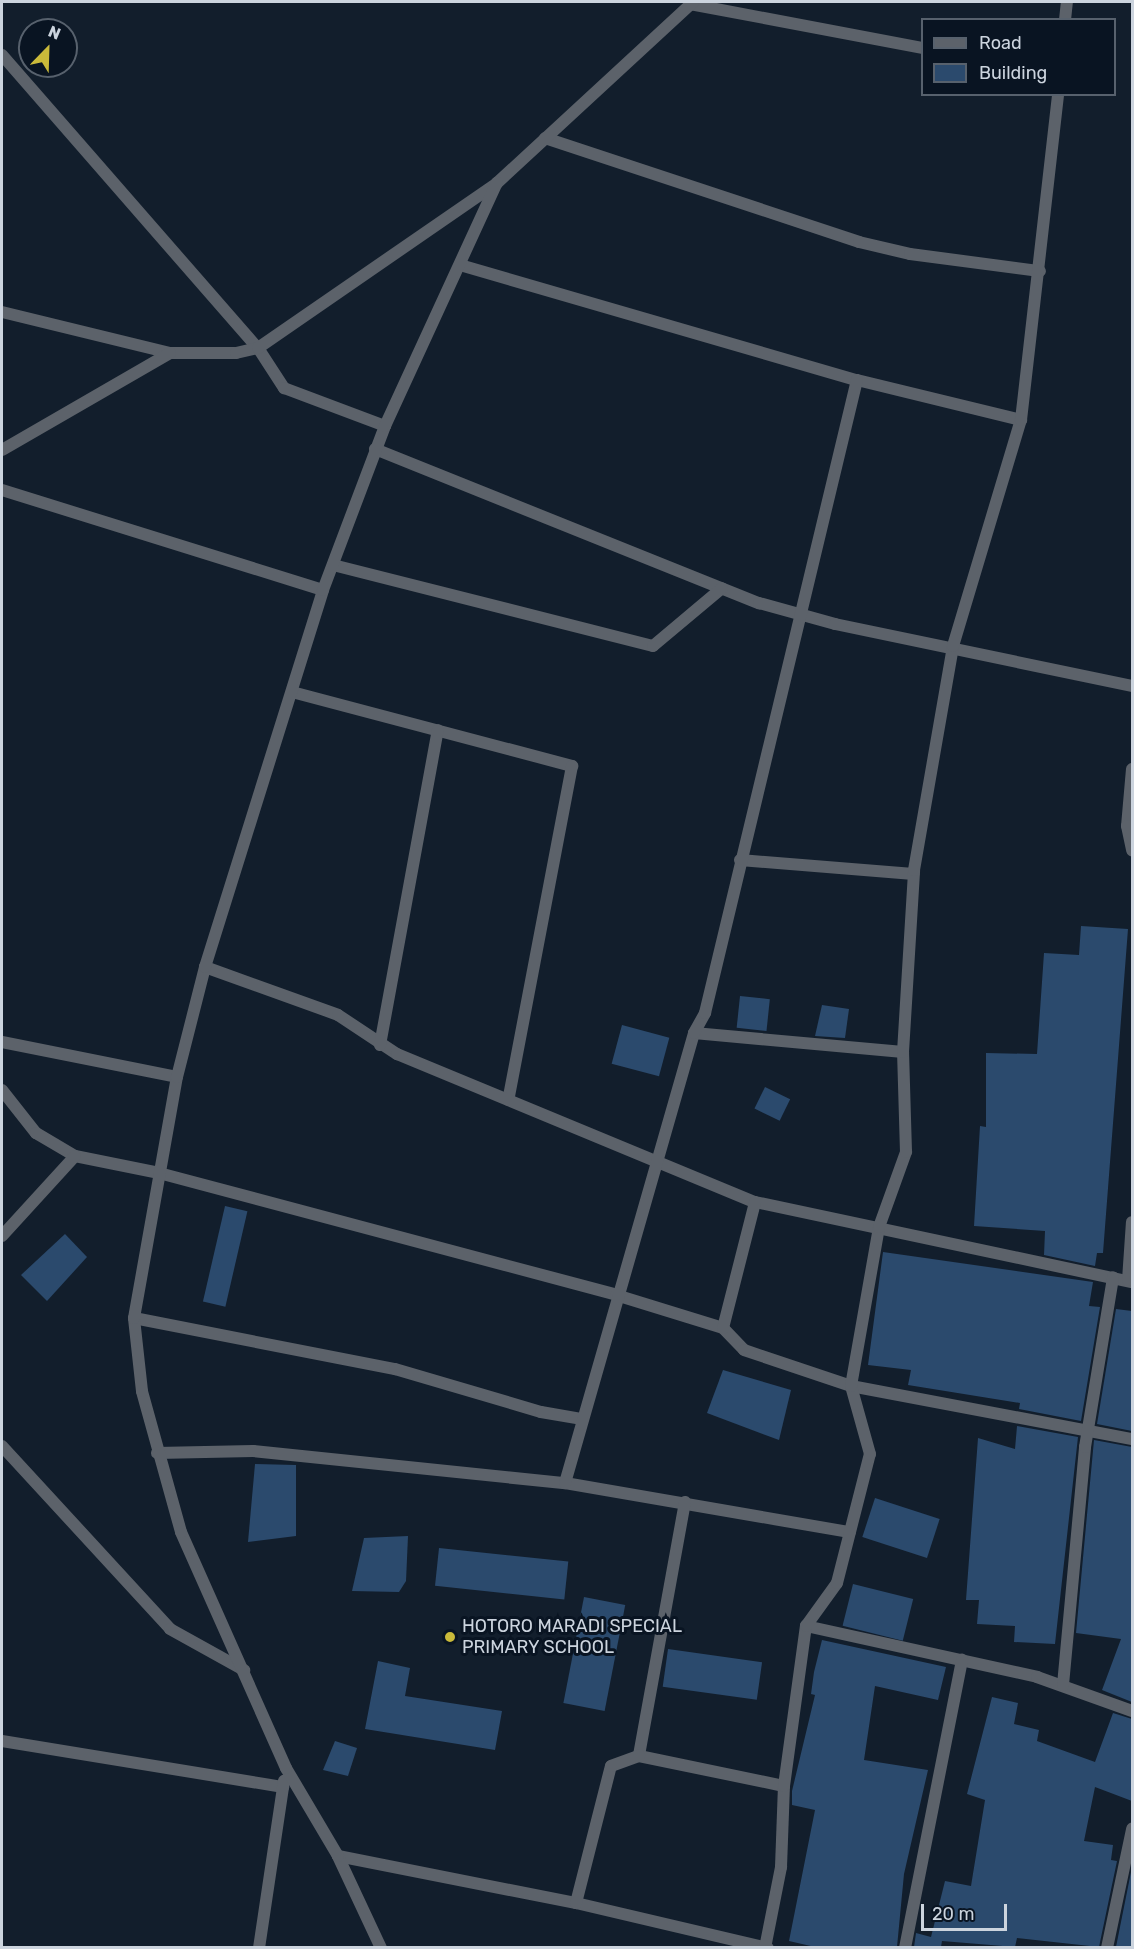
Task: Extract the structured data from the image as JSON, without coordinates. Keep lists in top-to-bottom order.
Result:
{
  "places": ["HOTORO MARADI SPECIAL PRIMARY SCHOOL"],
  "legend": ["Road", "Building"],
  "scale_bar": "20 m",
  "north": "top right"
}
